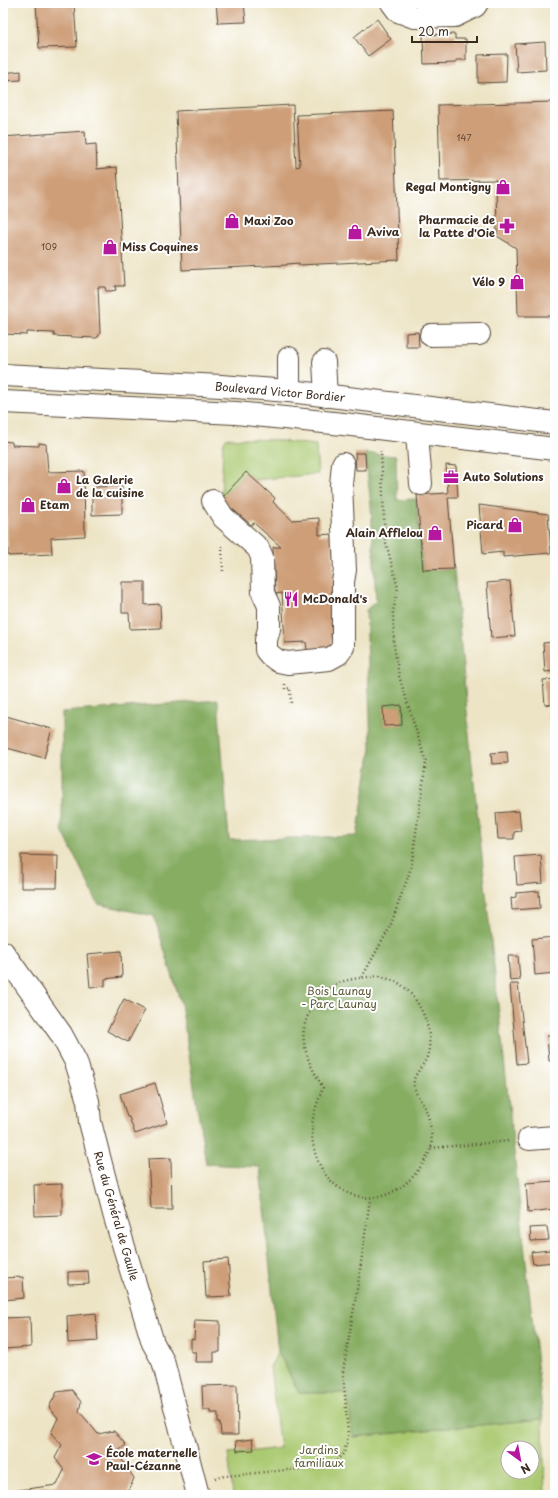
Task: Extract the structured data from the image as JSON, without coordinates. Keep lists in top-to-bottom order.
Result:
{
  "streets": {
    "main road": ["Boulevard Victor Bordier", "Rue du Général de Gaulle"]
  },
  "parks": ["Bois Launay - Parc Launay", "Jardins familiaux"],
  "places": {
    "shop": [
      "Regal Montigny",
      "Maxi Zoo",
      "Aviva",
      "Miss Coquines",
      "Vélo 9",
      "La Galerie de la cuisine",
      "Etam",
      "Picard",
      "Alain Afflelou"
    ],
    "pharmacy": ["Pharmacie de la Patte d'Oie"],
    "office": ["Auto Solutions"],
    "restaurant": ["McDonald's"],
    "school or university": ["École maternelle Paul-Cézanne"]
  },
  "house_numbers": ["147", "109"],
  "scale_bar": "20 m",
  "north": "bottom right"
}
